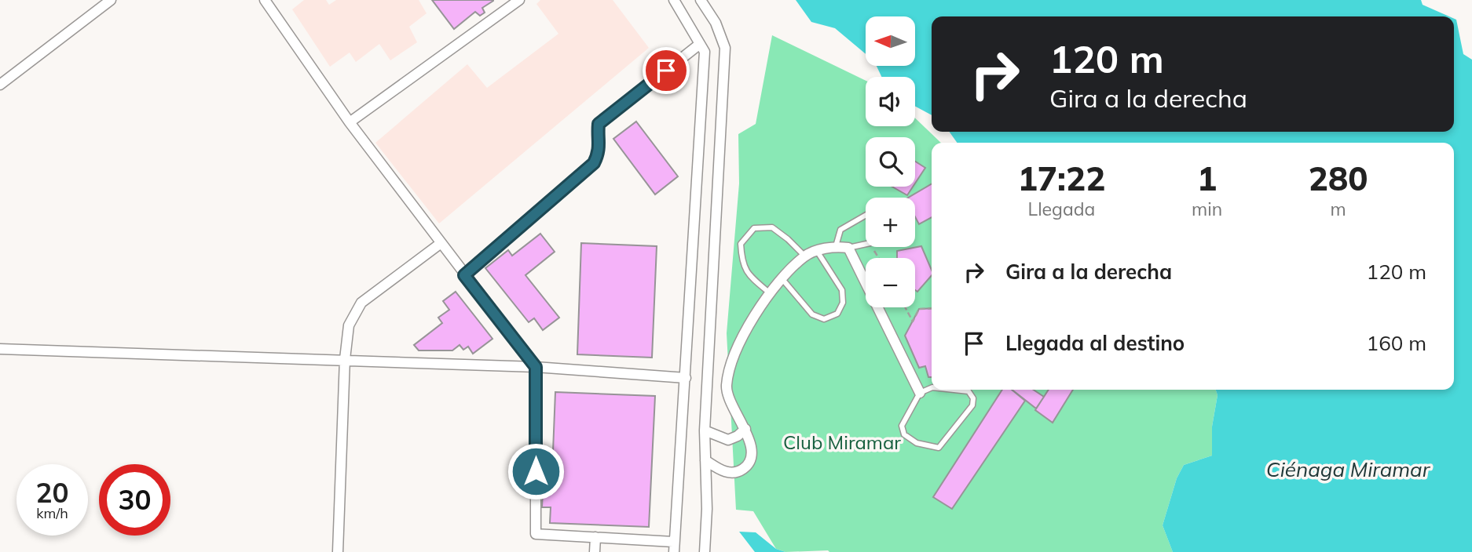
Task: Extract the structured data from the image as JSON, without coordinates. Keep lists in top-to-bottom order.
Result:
{
  "water": ["Ciénaga Miramar"],
  "parks": ["Club Miramar"],
  "north": "left",
  "page": {
    "map_buttons": ["+", "−"],
    "turn": ["120 m", "Gira a la derecha"],
    "eta": [
      "17:22",
      "Llegada",
      "1",
      "min",
      "280",
      "m"
    ],
    "list": [
      {
        "name": "Gira a la derecha",
        "value": "120 m"
      },
      {
        "name": "Llegada al destino",
        "value": "160 m"
      }
    ],
    "speed": "20 km/h",
    "limit": "30"
  }
}
